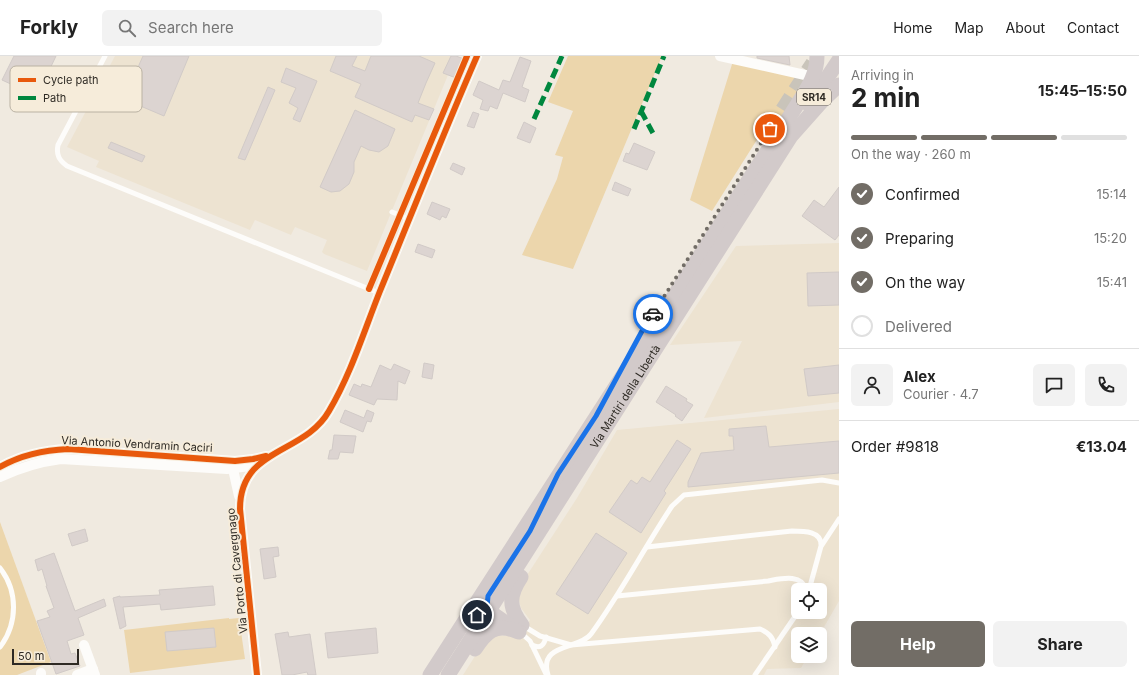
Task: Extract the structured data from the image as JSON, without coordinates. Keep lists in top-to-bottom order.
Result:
{
  "streets": {
    "main road": ["SR14", "Via Martiri della Libertà"],
    "street": ["Via Antonio Vendramin Caciri", "Via Porto di Cavergnago"]
  },
  "crossings": [
    ["SR14", "Via Martiri della Libertà"],
    ["Via Antonio Vendramin Caciri", "Via Porto di Cavergnago"]
  ],
  "legend": ["Cycle path", "Path"],
  "scale_bar": "50 m",
  "page": {
    "header": "Forkly",
    "search": "Search here",
    "nav": [
      "Home",
      "Map",
      "About",
      "Contact"
    ],
    "heading": ["2 min", "Arriving in", "15:45–15:50"],
    "panel": [
      "Alex",
      "Courier · 4.7",
      "Order #9818",
      "€13.04"
    ],
    "bar": "On the way · 260 m",
    "list": [
      ["Confirmed", "15:14"],
      ["Preparing", "15:20"],
      ["On the way", "15:41"],
      "Delivered"
    ],
    "buttons": ["Help", "Share"],
    "scale": "50 m"
  }
}
